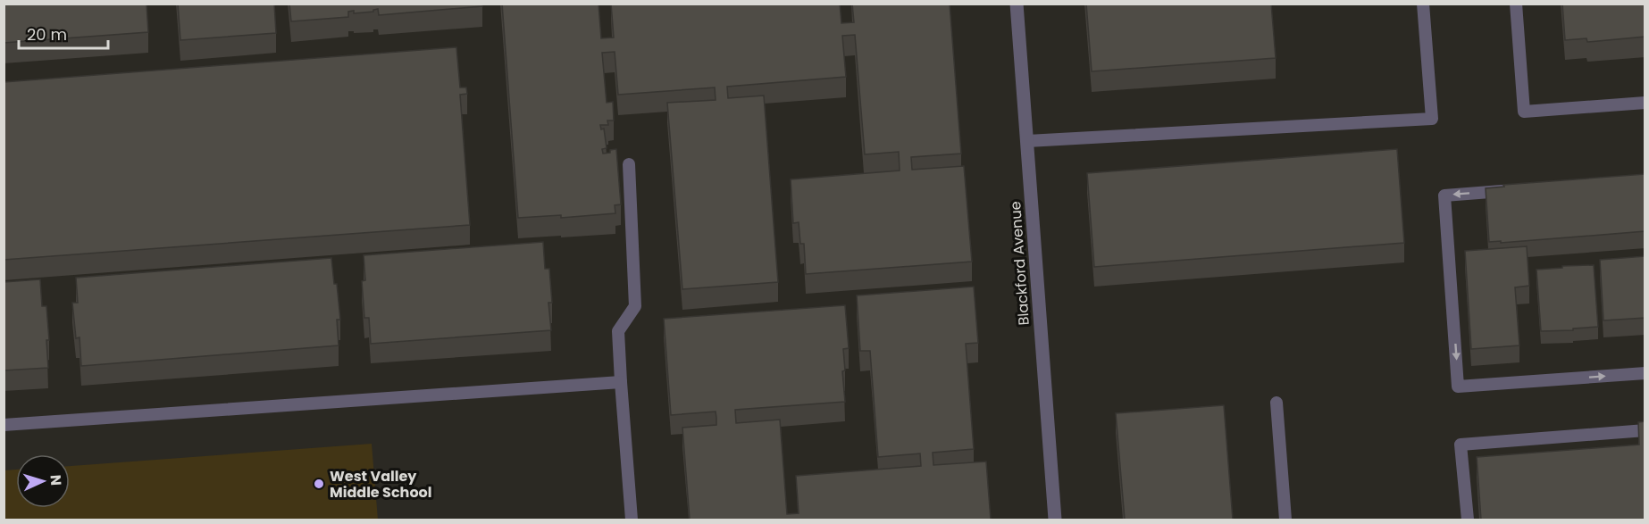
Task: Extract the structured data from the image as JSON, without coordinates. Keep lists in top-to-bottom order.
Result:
{
  "streets": {
    "street": ["Blackford Avenue"]
  },
  "places": ["West Valley Middle School"],
  "scale_bar": "20 m",
  "north": "right"
}
